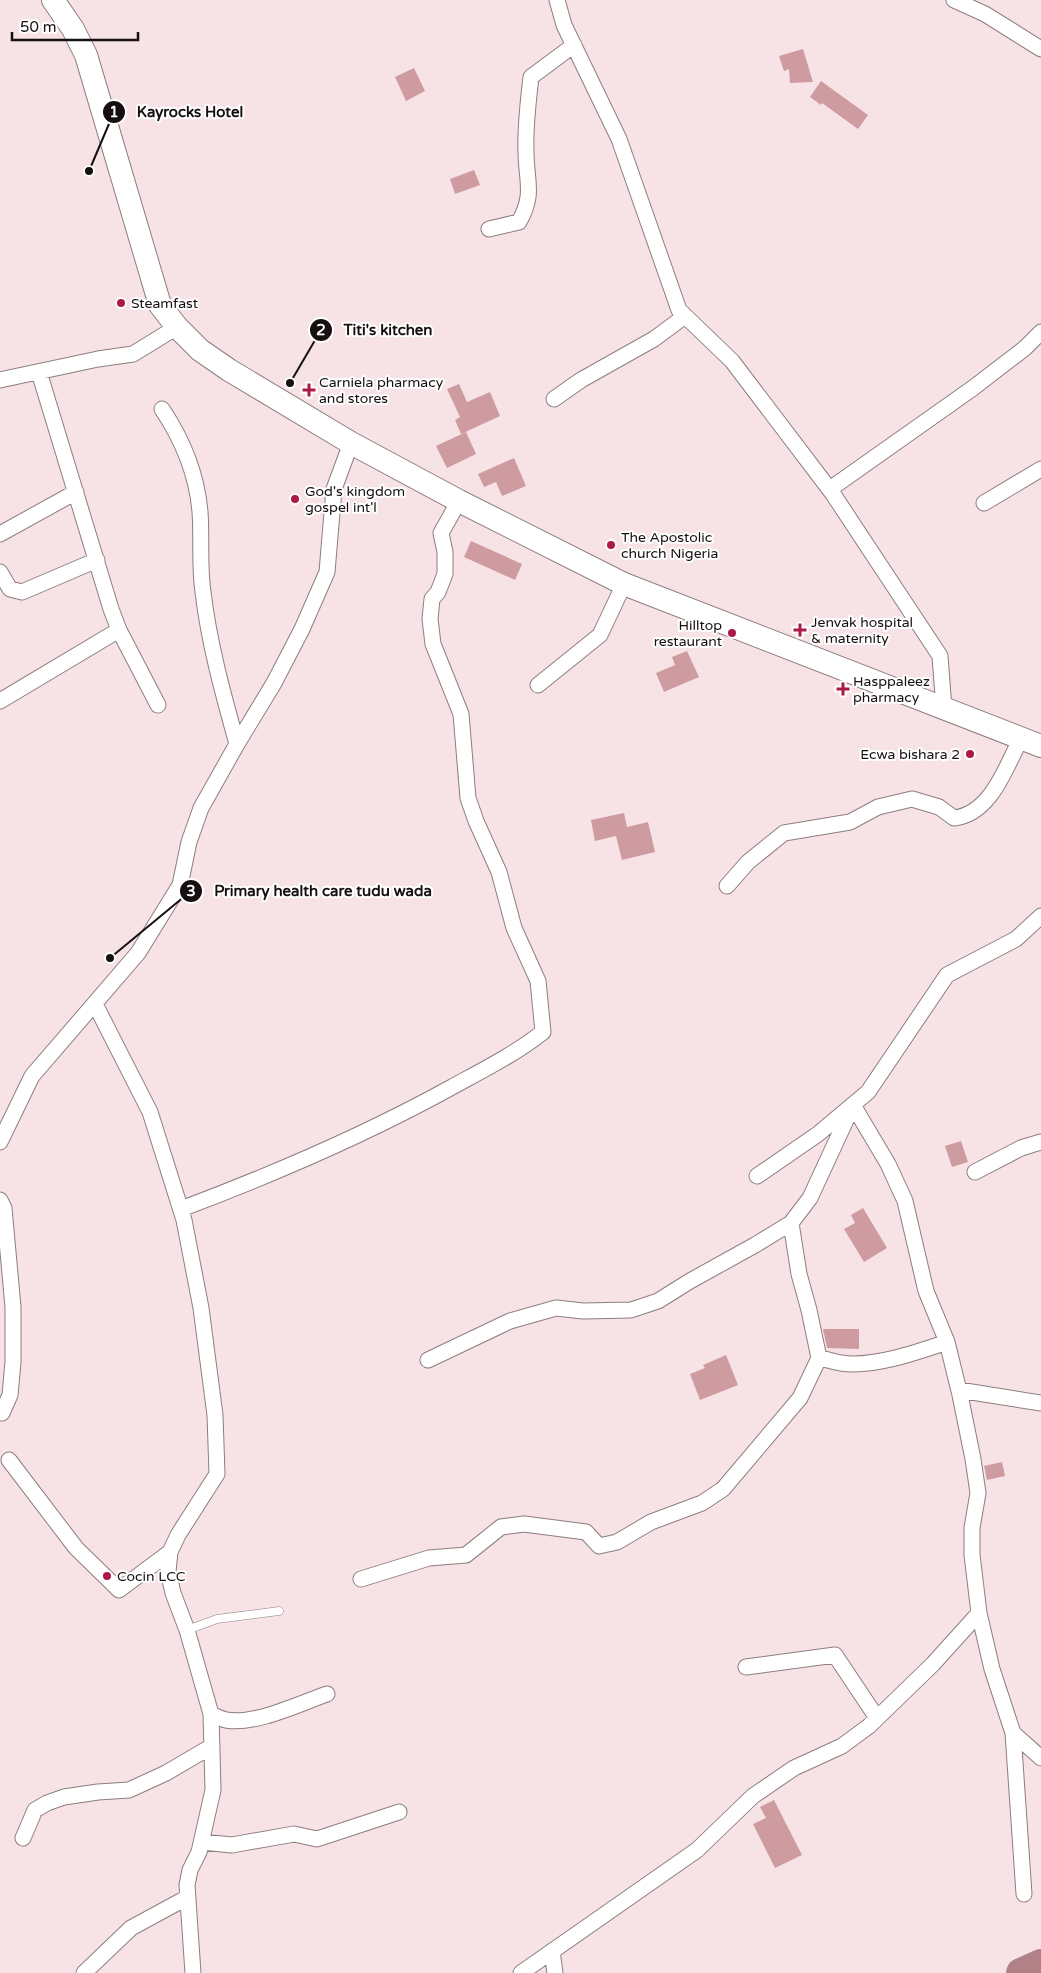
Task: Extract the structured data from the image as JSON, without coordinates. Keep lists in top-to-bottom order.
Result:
{
  "places": {
    "other": [
      "Kayrocks Hotel",
      "Steamfast",
      "Titi's kitchen",
      "God's kingdom gospel int'l",
      "The Apostolic church Nigeria",
      "Hilltop restaurant",
      "Ecwa bishara 2",
      "Primary health care tudu wada",
      "Cocin LCC"
    ],
    "health": ["Carniela pharmacy and stores", "Jenvak hospital & maternity", "Hasppaleez pharmacy"]
  },
  "scale_bar": "50 m"
}
